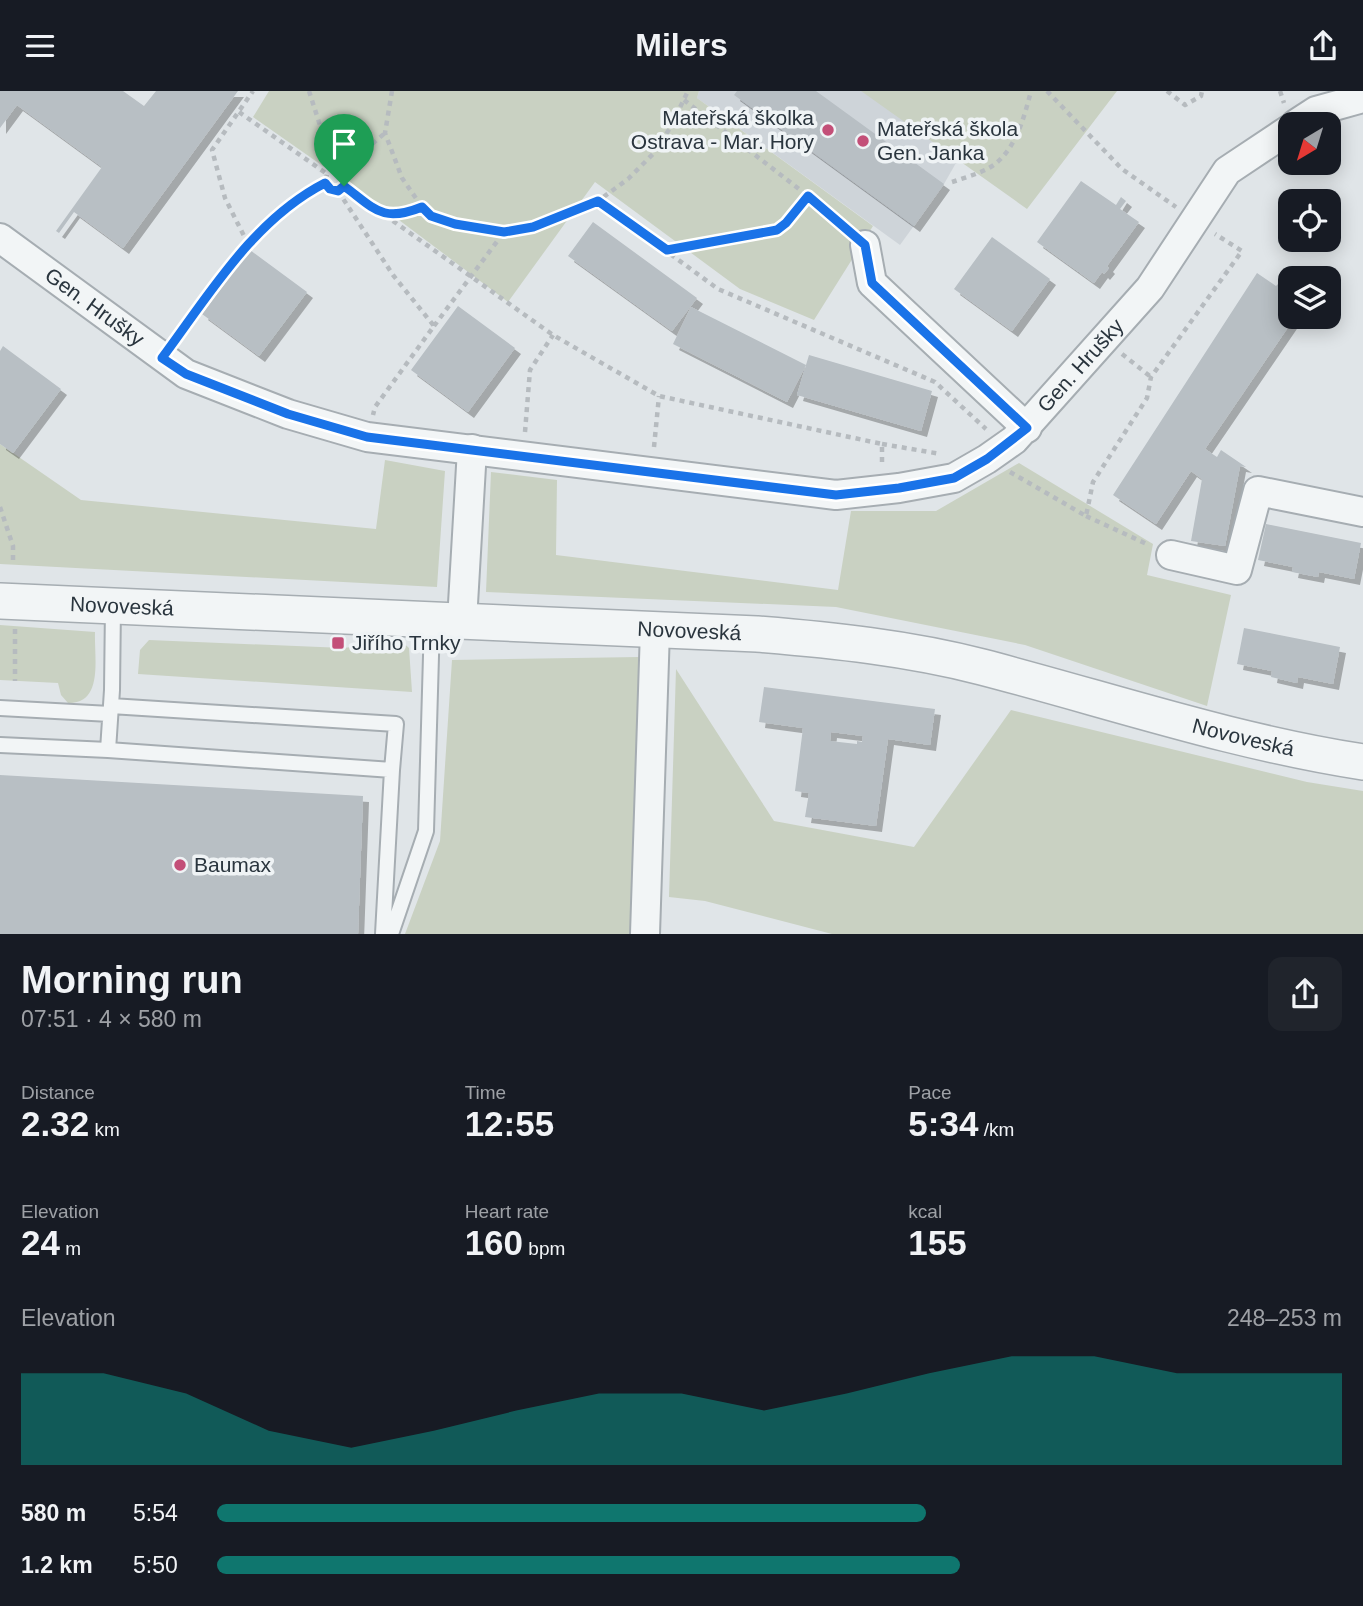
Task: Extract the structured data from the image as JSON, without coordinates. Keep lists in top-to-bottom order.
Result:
{
  "streets": {
    "street": ["Gen. Hrušky", "Novoveská"]
  },
  "places": {
    "other": ["Mateřská školka Ostrava - Mar. Hory", "Mateřská škola Gen. Janka", "Baumax"],
    "transit": ["Jiřího Trnky"]
  },
  "north": "bottom left",
  "page": {
    "header": "Milers",
    "heading": ["Morning run", "07:51 · 4 × 580 m"],
    "stats": [
      ["Distance", "2.32 km"],
      ["Time", "12:55"],
      ["Pace", "5:34 /km"],
      ["Elevation", "24 m"],
      ["Heart rate", "160 bpm"],
      ["kcal", "155"]
    ],
    "chart": ["Elevation", "248–253 m"],
    "list": [
      {
        "name": "580 m",
        "note": "5:54"
      },
      {
        "name": "1.2 km",
        "note": "5:50"
      }
    ]
  }
}
